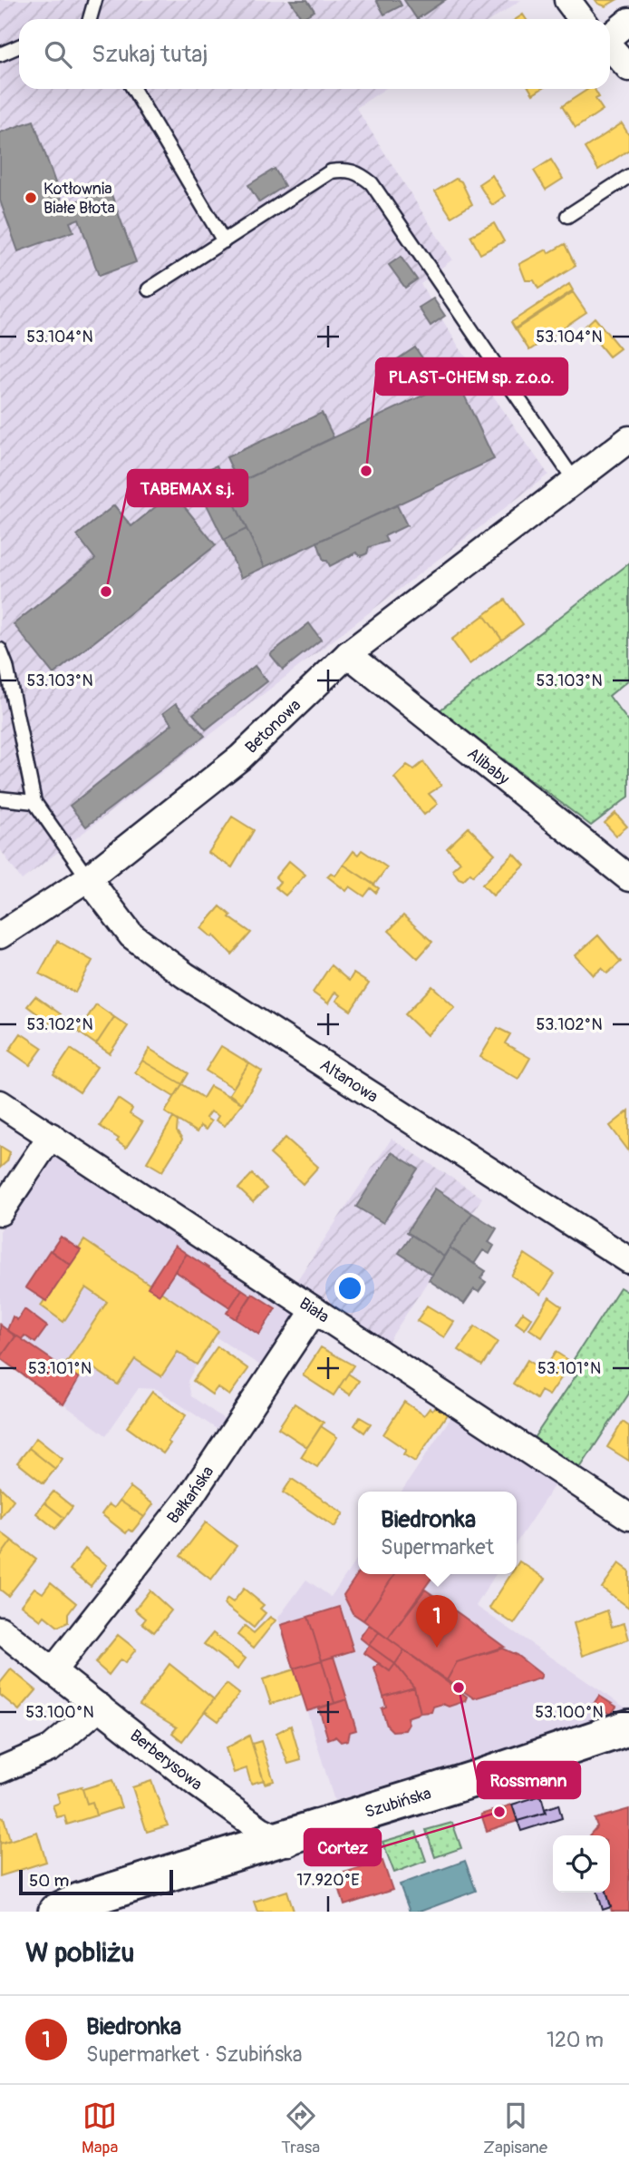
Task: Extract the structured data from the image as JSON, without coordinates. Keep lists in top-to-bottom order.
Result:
{
  "streets": {
    "main road": ["Szubińska"],
    "street": [
      "Betonowa",
      "Alibaby",
      "Altanowa",
      "Biała",
      "Bałkańska",
      "Berberysowa"
    ]
  },
  "crossings": [
    ["Betonowa", "Alibaby"],
    ["Betonowa", "Altanowa"],
    ["Biała", "Bałkańska"],
    ["Bałkańska", "Berberysowa"],
    ["Berberysowa", "Szubińska"]
  ],
  "places": [
    "Kotłownia Białe Błota",
    "PLAST-CHEM sp. z.o.o.",
    "TABEMAX s.j.",
    "Rossmann",
    "Cortez"
  ],
  "scale_bar": "50 m",
  "page": {
    "search": "Szukaj tutaj",
    "popup": ["Biedronka", "Supermarket"],
    "pins": "1",
    "scale": "50 m",
    "heading": "W pobliżu",
    "list": [
      {
        "mark": "1",
        "name": "Biedronka",
        "note": "Supermarket · Szubińska",
        "value": "120 m"
      }
    ],
    "nav": ["Mapa", "Trasa", "Zapisane"]
  },
  "coordinates": [
    "53.104°N",
    "53.103°N",
    "53.102°N",
    "53.101°N",
    "53.100°N",
    "17.920°E"
  ]
}
